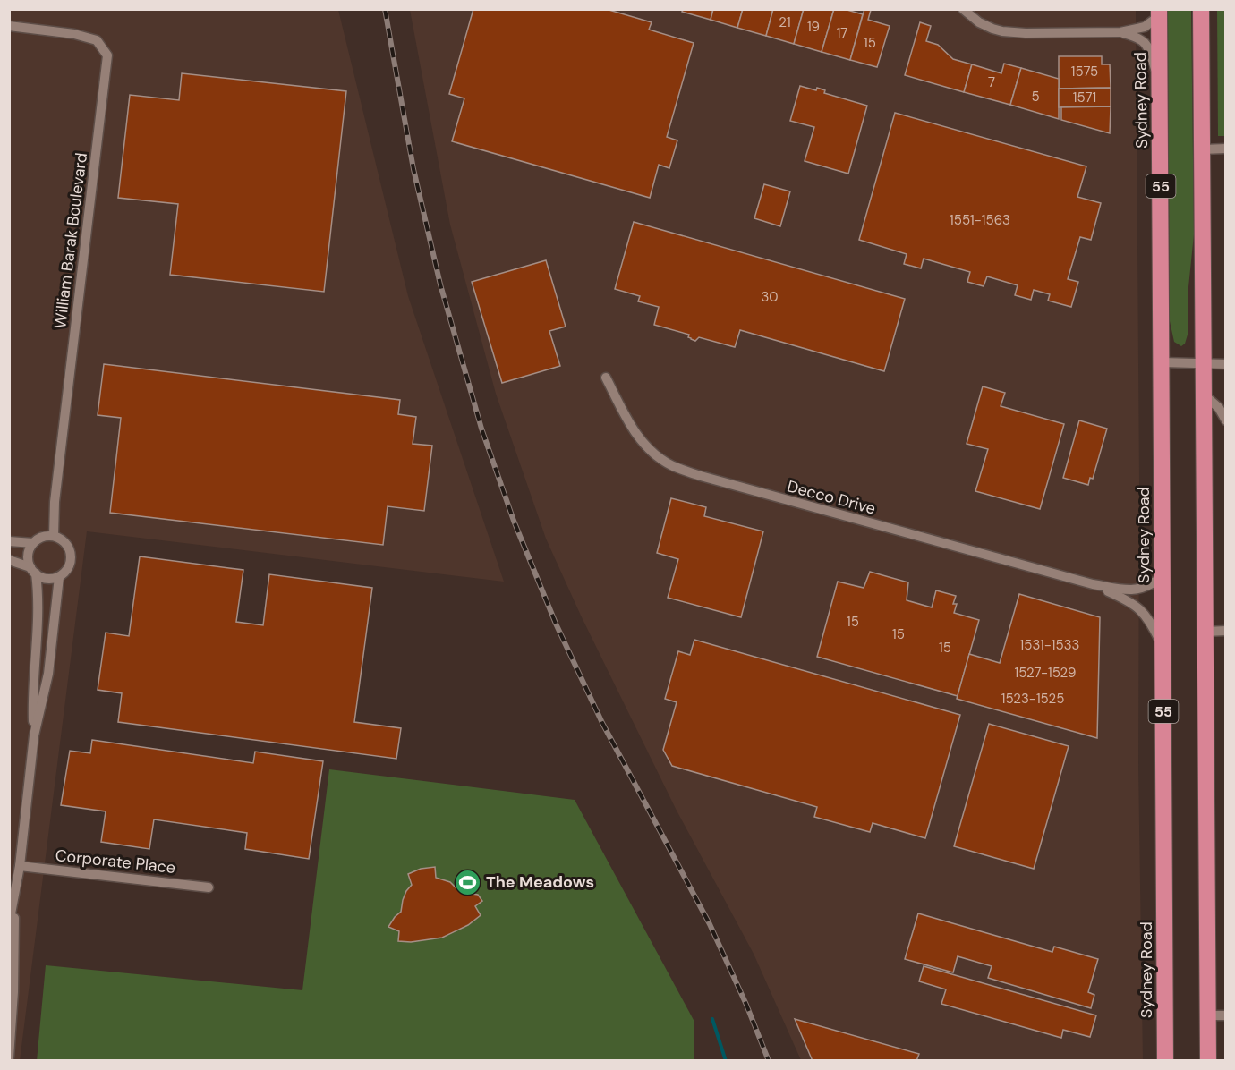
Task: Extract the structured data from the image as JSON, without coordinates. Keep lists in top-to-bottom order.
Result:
{
  "streets": {
    "highway": ["Sydney Road", "55"],
    "street": ["William Barak Boulevard", "Decco Drive", "Corporate Place"]
  },
  "crossings": [
    ["Sydney Road", "Decco Drive"]
  ],
  "places": {
    "sports": ["The Meadows"]
  },
  "house_numbers": [
    "21",
    "19",
    "17",
    "15",
    "1575",
    "7",
    "5",
    "1571",
    "1551-1563",
    "30",
    "15",
    "15",
    "1531-1533",
    "15",
    "1527-1529",
    "1523-1525"
  ]
}
